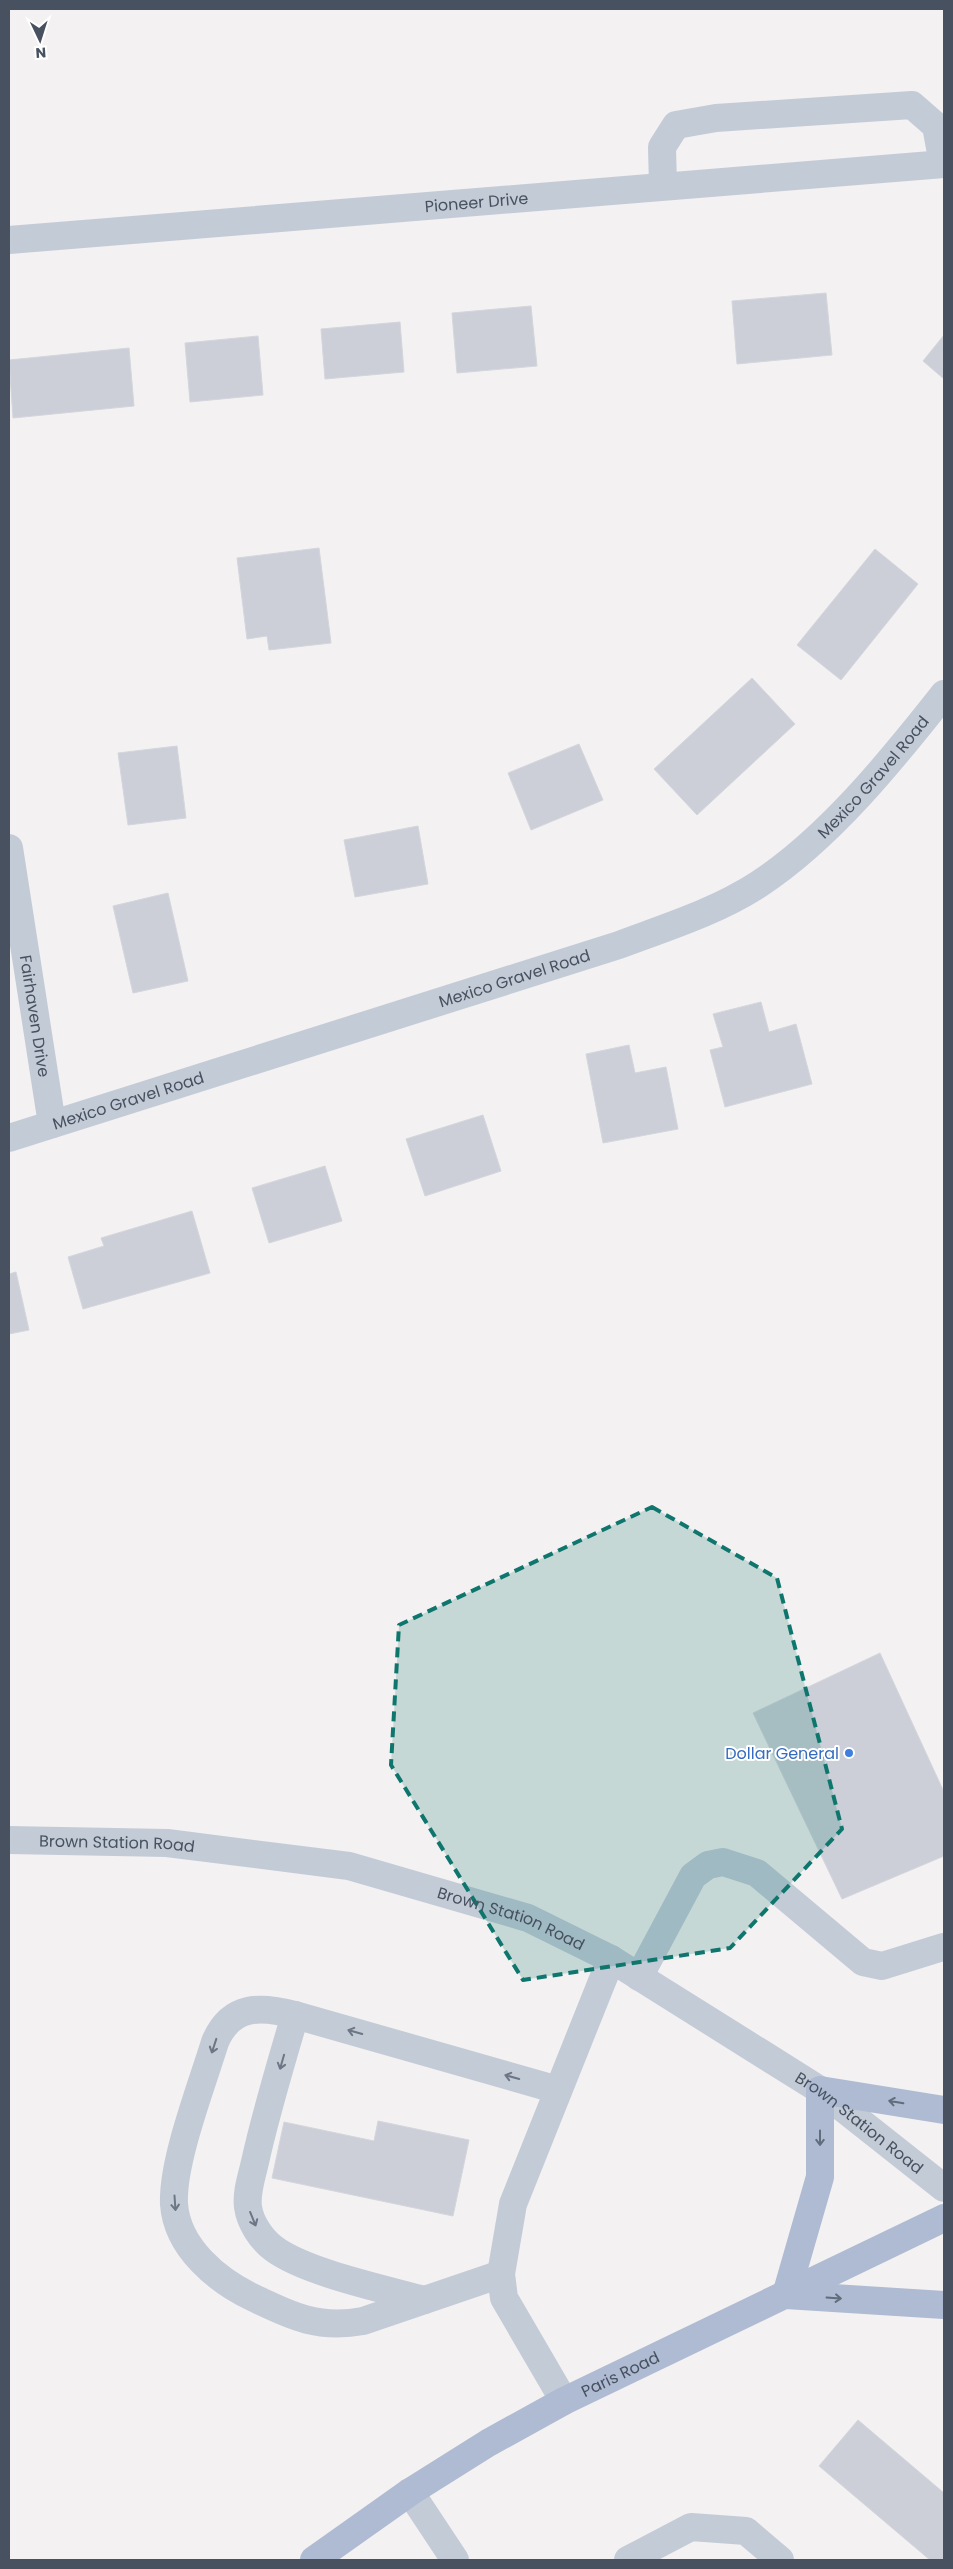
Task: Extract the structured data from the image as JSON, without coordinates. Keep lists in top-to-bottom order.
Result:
{
  "streets": {
    "main road": ["Paris Road"],
    "street": [
      "Pioneer Drive",
      "Mexico Gravel Road",
      "Fairhaven Drive",
      "Brown Station Road"
    ]
  },
  "crossings": [
    ["Mexico Gravel Road", "Fairhaven Drive"]
  ],
  "places": ["Dollar General"],
  "north": "bottom"
}
